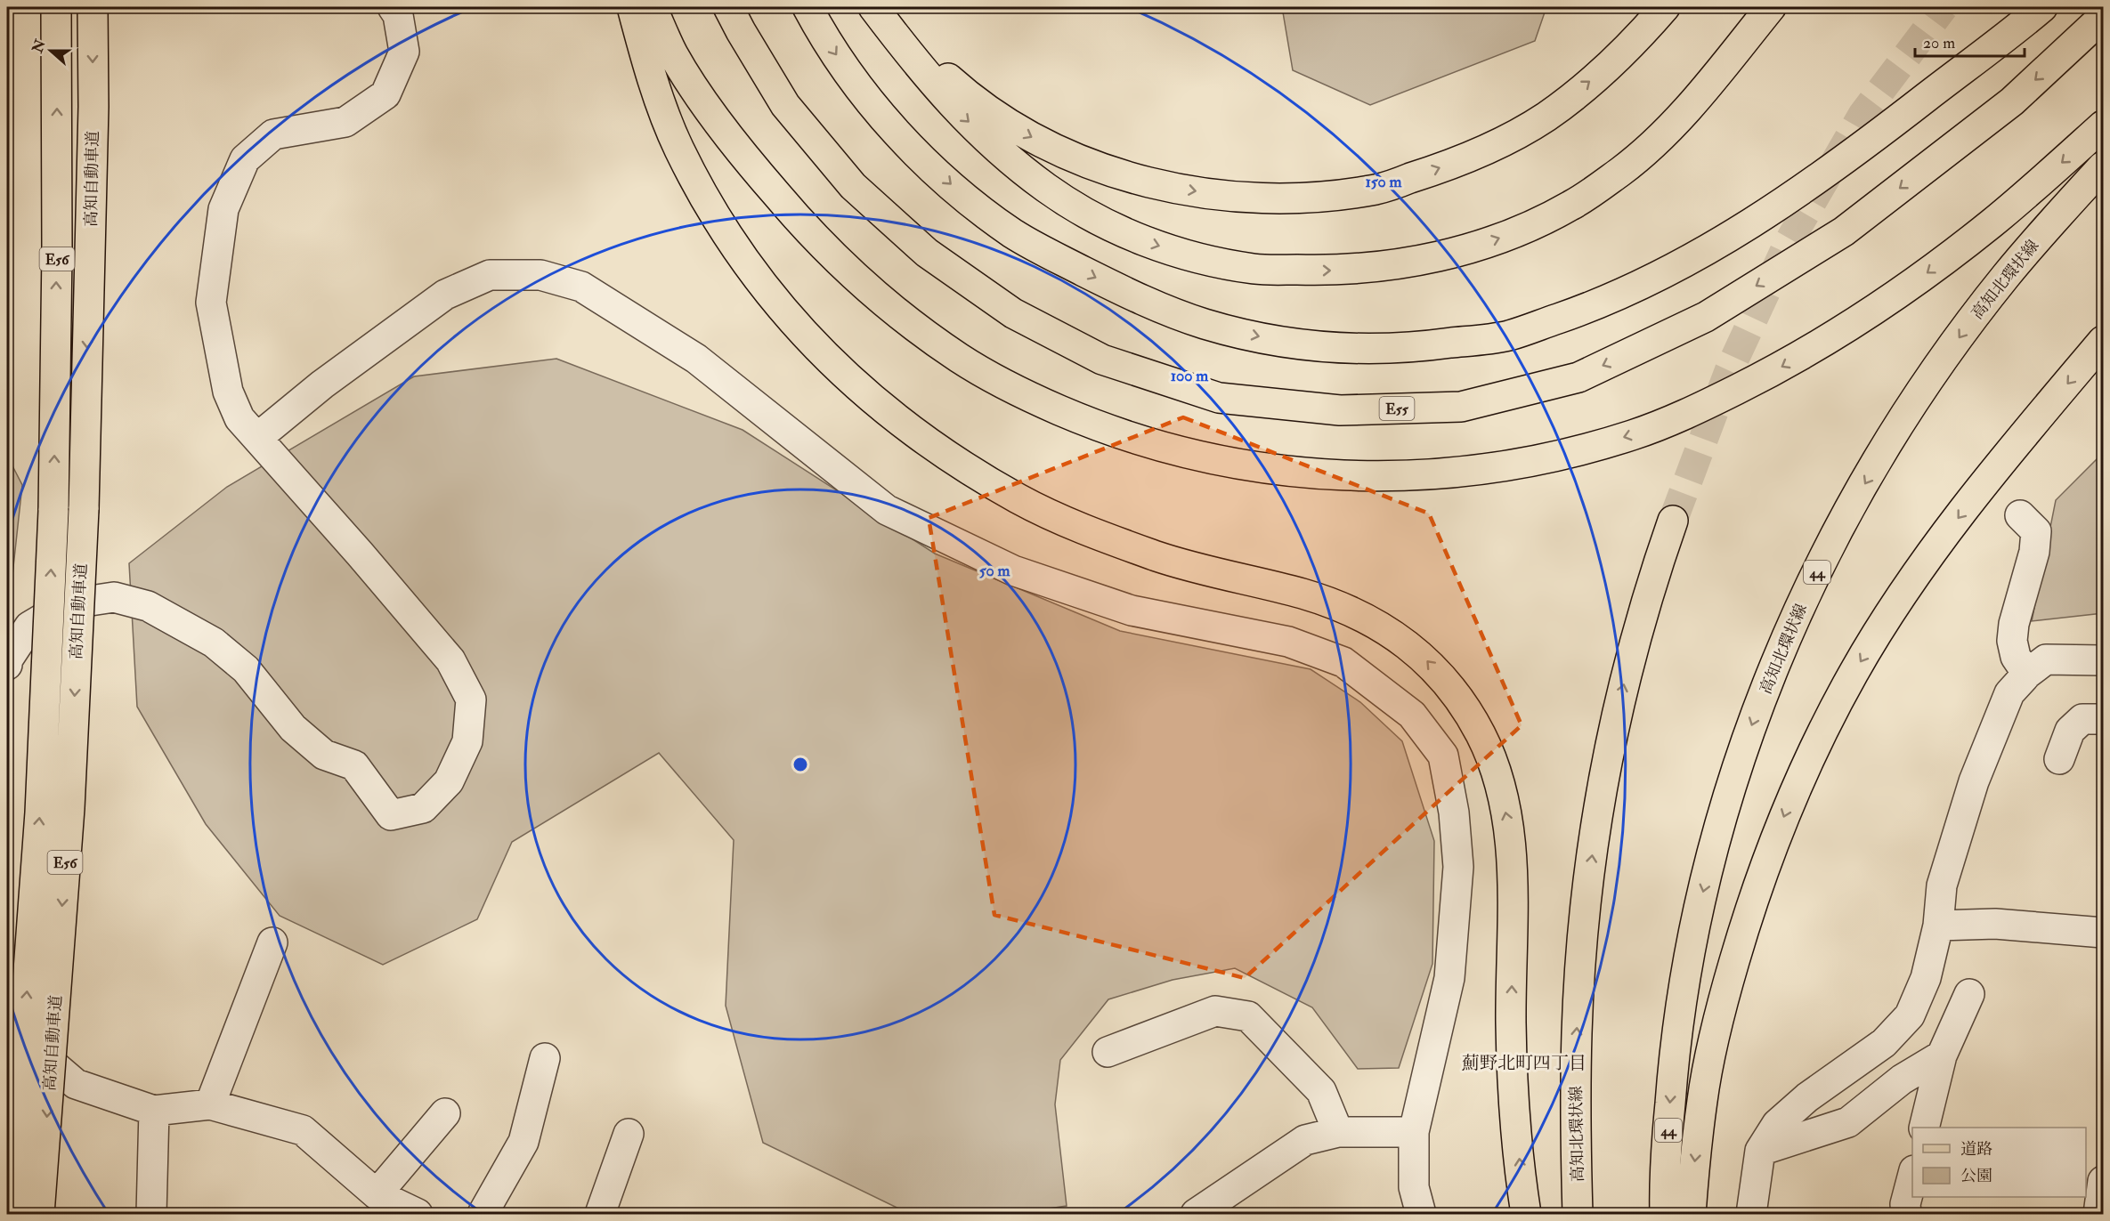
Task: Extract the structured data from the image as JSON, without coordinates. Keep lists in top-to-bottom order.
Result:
{
  "streets": {
    "main road": [
      "高知自動車道",
      "E56",
      "高知北環状線",
      "E55",
      "44"
    ]
  },
  "districts": ["薊野北町四丁目"],
  "legend": ["道路", "公園"],
  "scale_bar": "20 m",
  "north": "left",
  "rings": ["150 m", "100 m", "50 m"]
}
